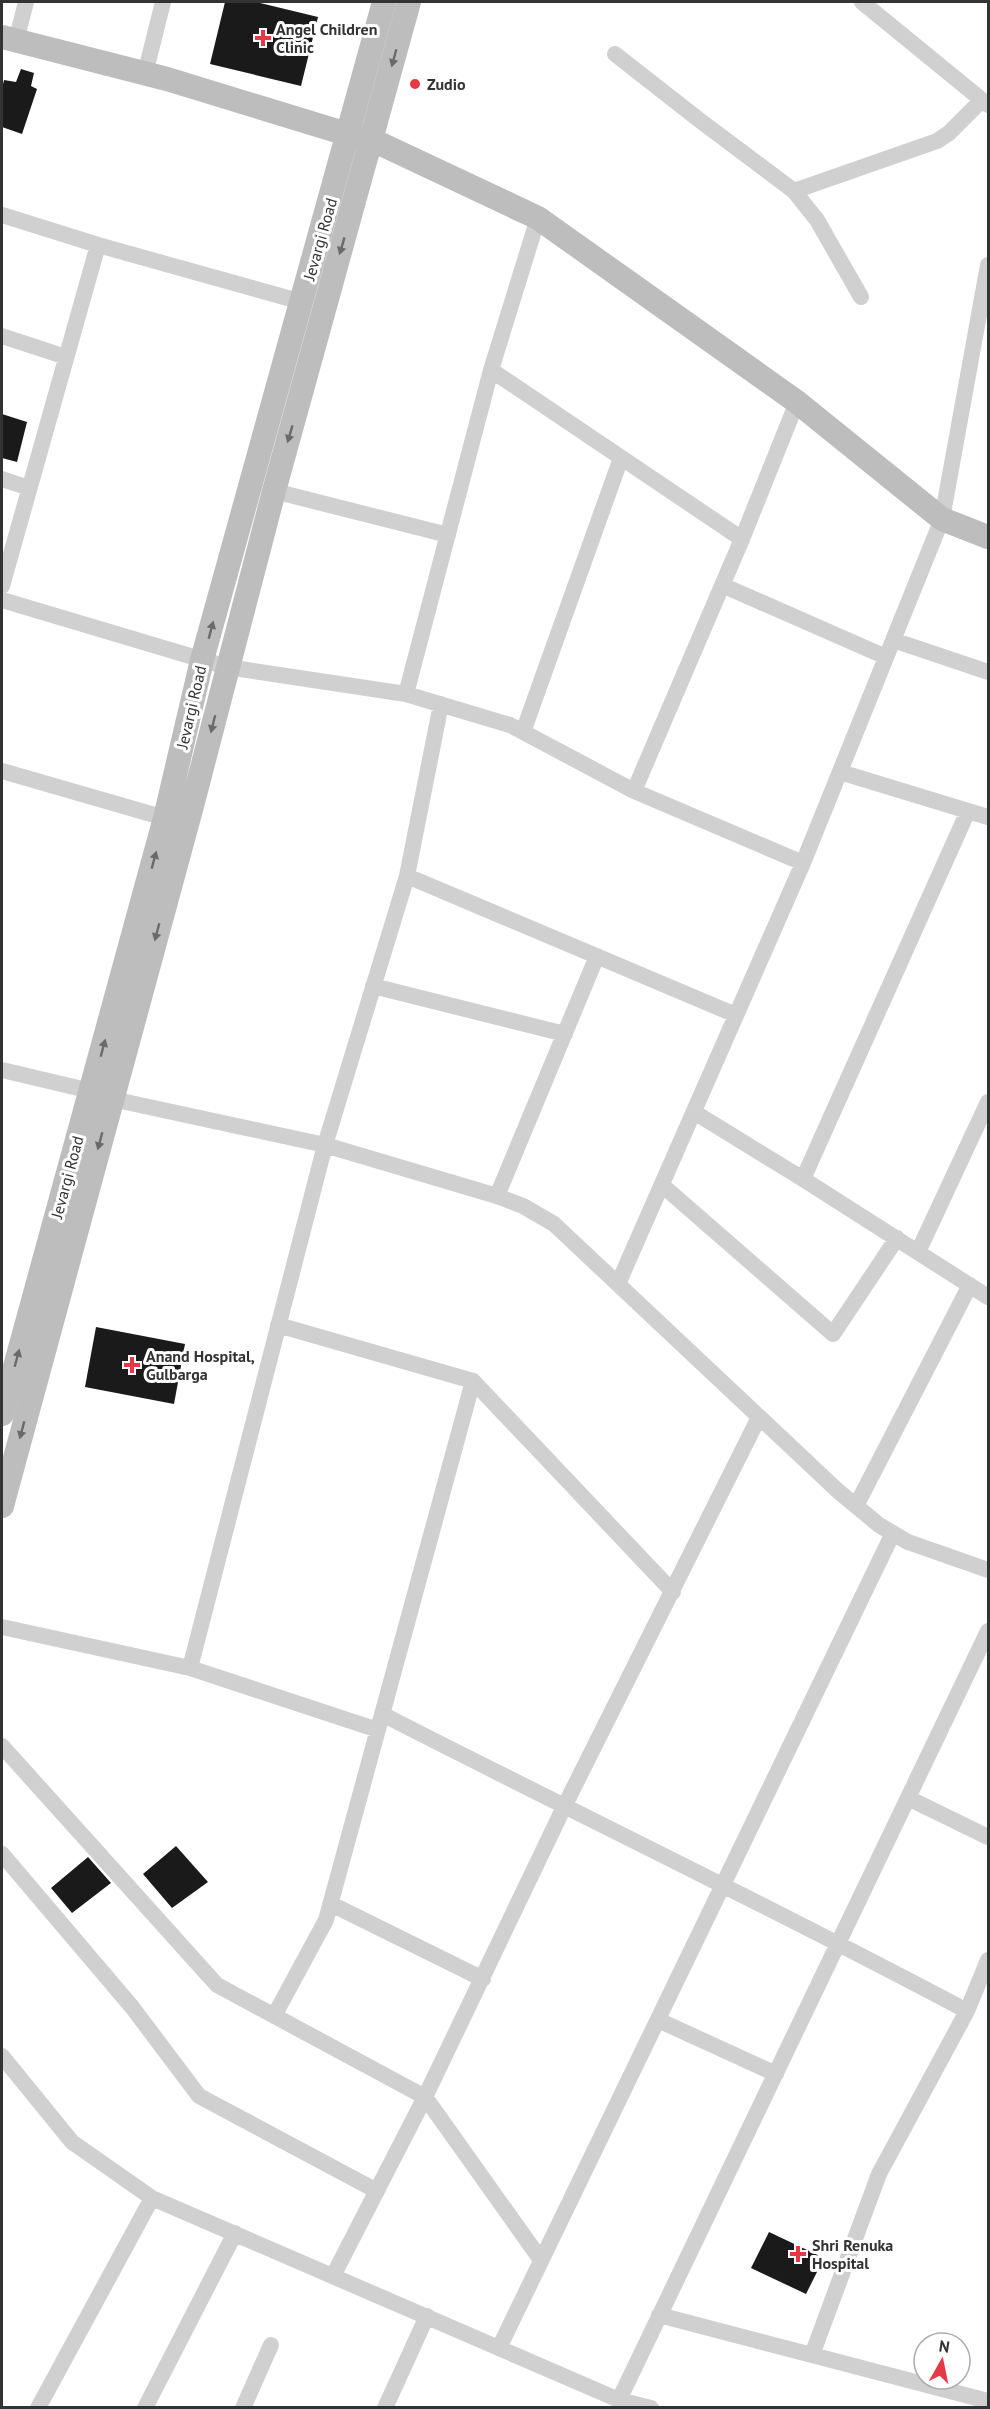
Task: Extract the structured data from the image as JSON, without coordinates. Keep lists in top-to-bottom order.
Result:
{
  "streets": {
    "main road": ["Jevargi Road"]
  },
  "places": {
    "health": ["Angel Children Clinic", "Anand Hospital, Gulbarga", "Shri Renuka Hospital"],
    "other": ["Zudio"]
  },
  "north": "top"
}
